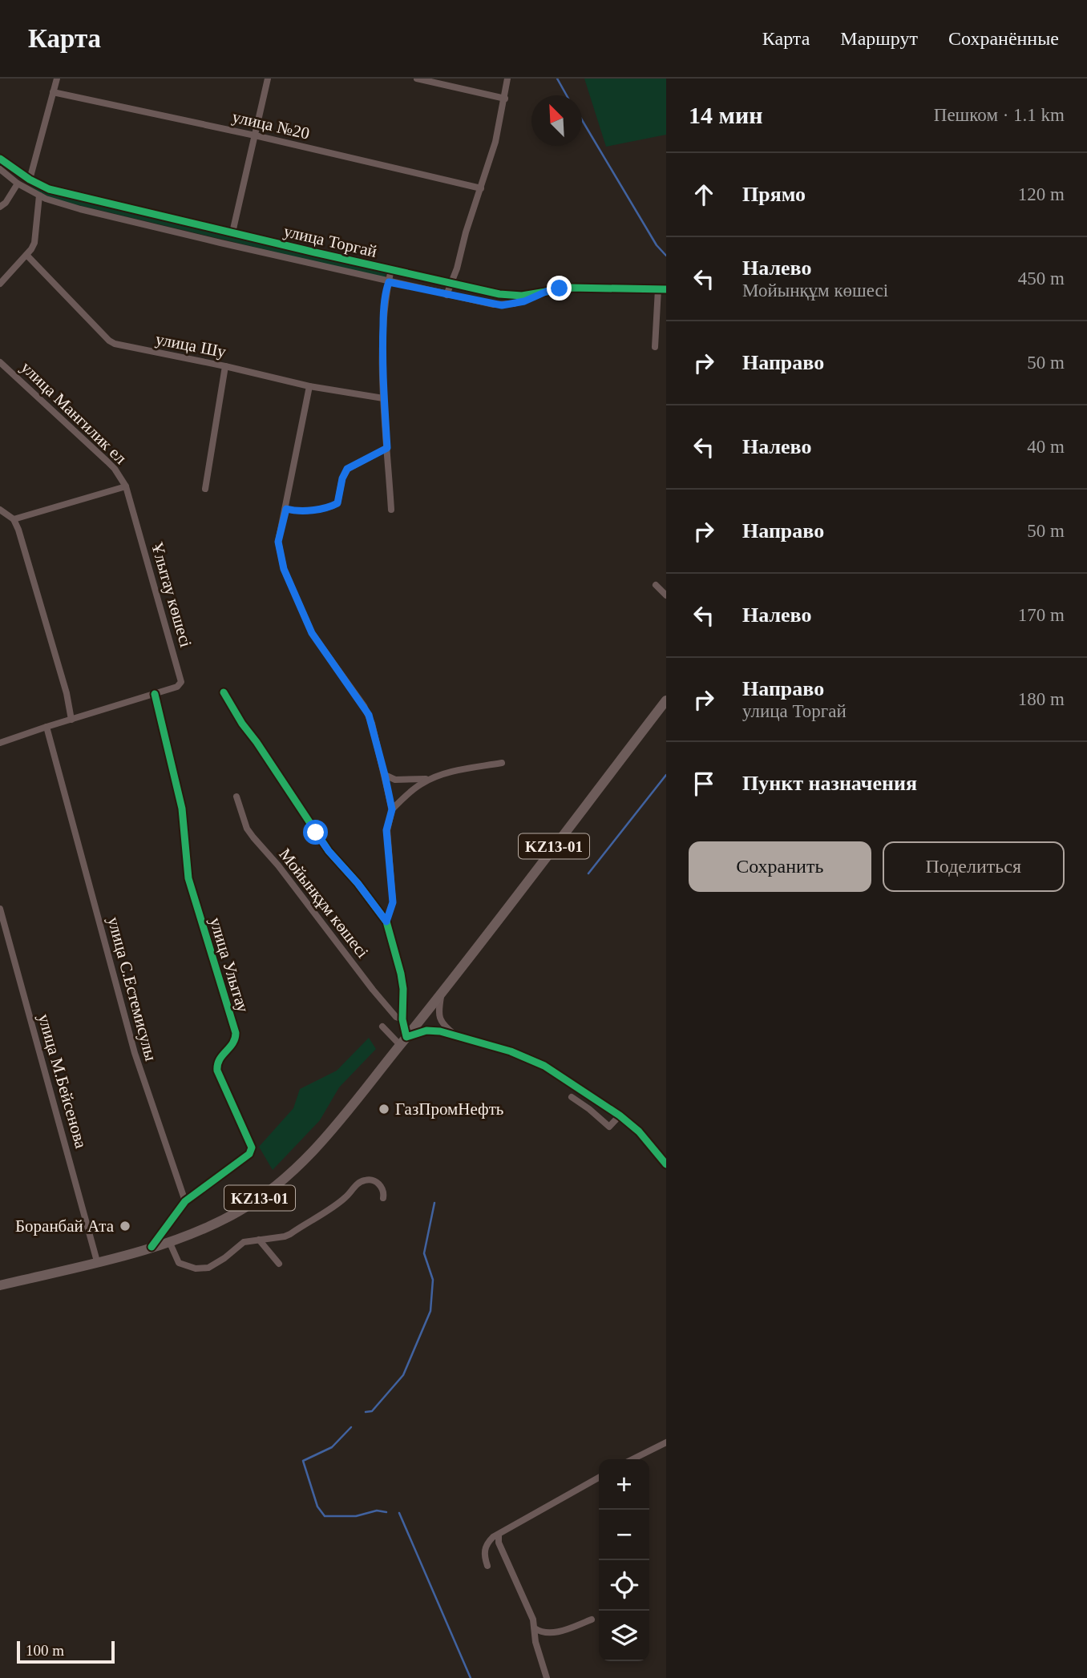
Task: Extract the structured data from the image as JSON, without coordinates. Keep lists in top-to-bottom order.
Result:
{
  "streets": {
    "highway": ["KZ13-01"],
    "street": [
      "улица №20",
      "улица Торгай",
      "улица Шу",
      "улица Мангилик ел",
      "Ұлытау көшесі",
      "Мойынқұм көшесі",
      "улица Улытау",
      "улица С.Естемисулы",
      "улица М.Бейсенова"
    ]
  },
  "crossings": [
    ["улица Шу", "Мойынқұм көшесі"],
    ["улица Мангилик ел", "Ұлытау көшесі"],
    ["Ұлытау көшесі", "улица Улытау"],
    ["Ұлытау көшесі", "улица С.Естемисулы"],
    ["KZ13-01", "Мойынқұм көшесі"],
    ["KZ13-01", "улица М.Бейсенова"],
    ["улица Улытау", "улица С.Естемисулы"]
  ],
  "places": ["ГазПромНефть", "Боранбай Ата"],
  "scale_bar": "100 m",
  "north": "top left",
  "page": {
    "header": "Карта",
    "nav": ["Карта", "Маршрут", "Сохранённые"],
    "heading": ["14 мин", "Пешком · 1.1 km"],
    "list": [
      ["Прямо", "120 m"],
      ["Налево", "Мойынқұм көшесі", "450 m"],
      ["Направо", "50 m"],
      ["Налево", "40 m"],
      ["Направо", "50 m"],
      ["Налево", "170 m"],
      ["Направо", "улица Торгай", "180 m"],
      "Пункт назначения"
    ],
    "buttons": ["Сохранить", "Поделиться"],
    "map_buttons": ["+", "−"],
    "scale": "100 m"
  }
}
